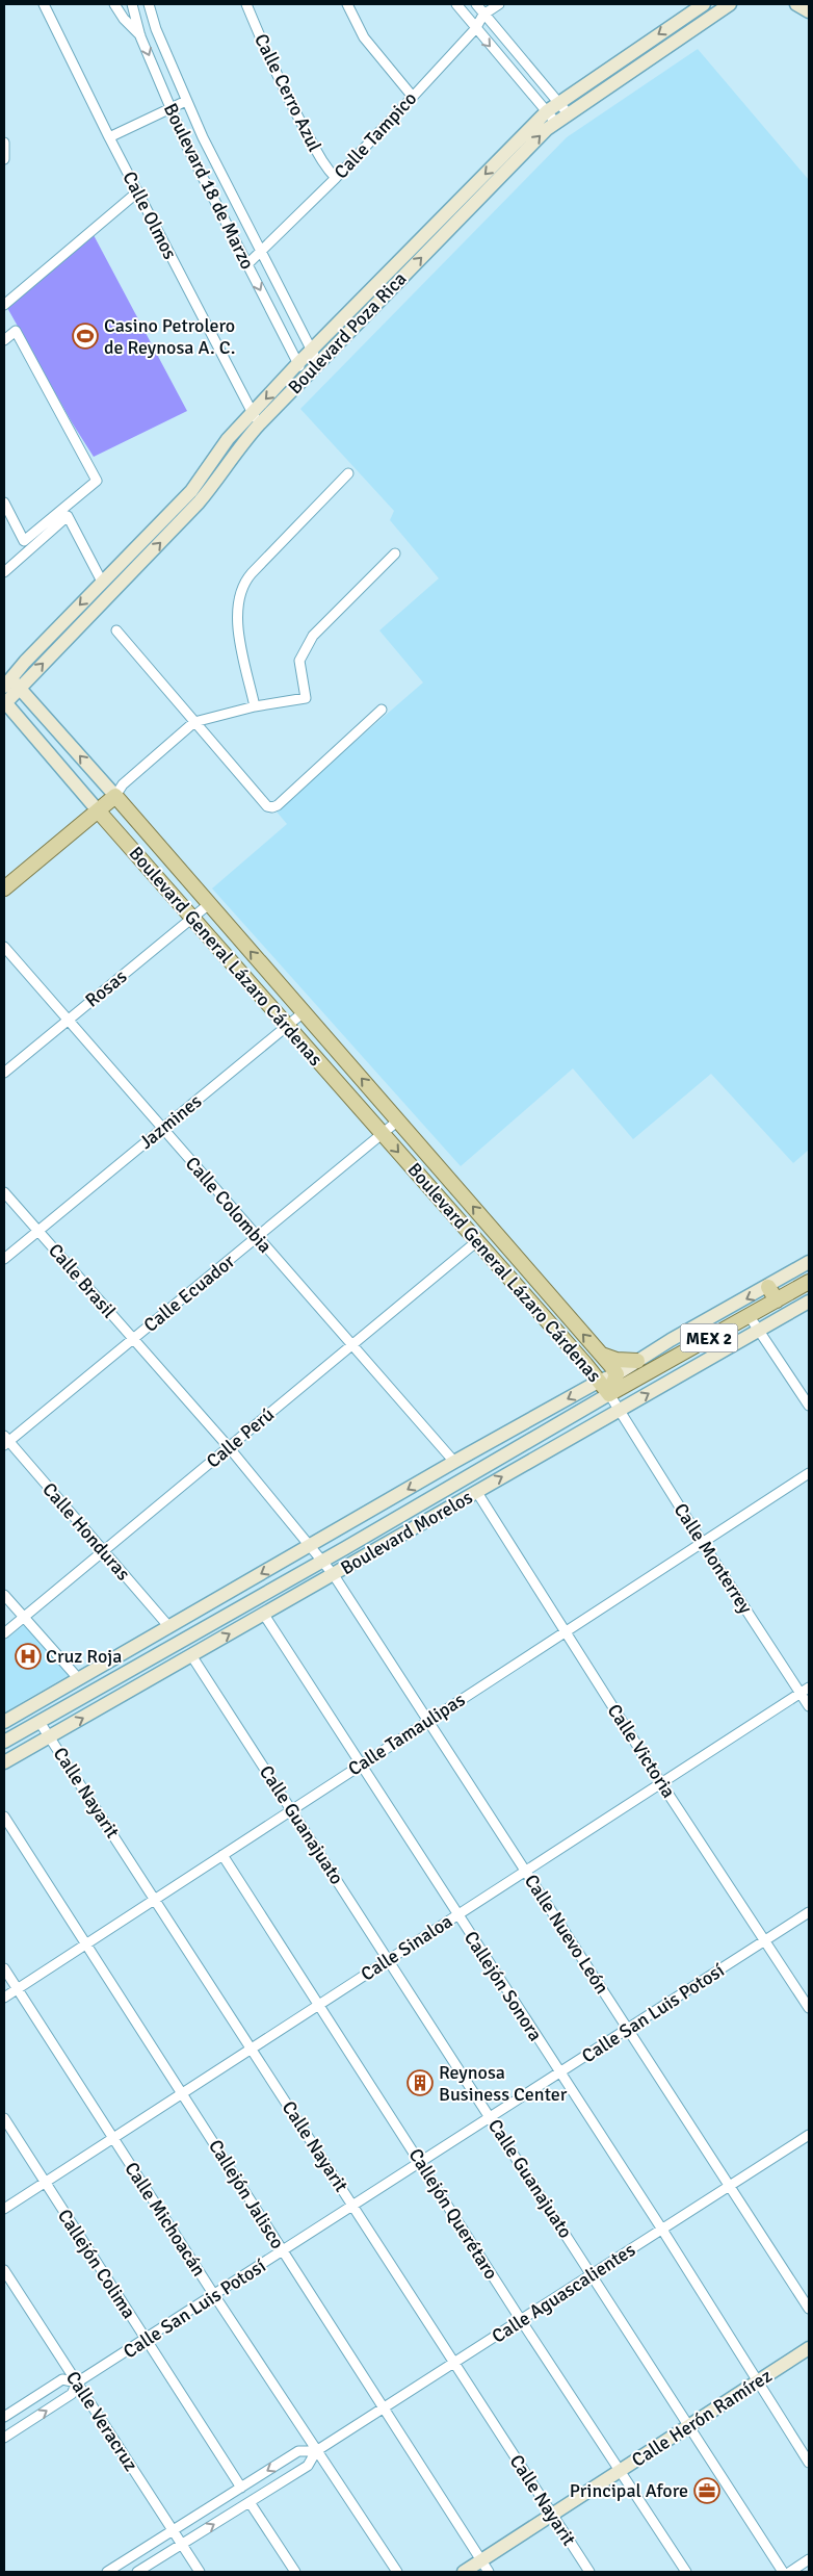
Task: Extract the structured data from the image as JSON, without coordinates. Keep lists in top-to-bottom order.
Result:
{
  "streets": {
    "main road": [
      "Boulevard Poza Rica",
      "Boulevard General Lázaro Cárdenas",
      "MEX 2",
      "Boulevard Morelos",
      "Calle Herón Ramírez"
    ],
    "street": [
      "Calle Cerro Azul",
      "Calle Tampico",
      "Boulevard 18 de Marzo",
      "Calle Olmos",
      "Rosas",
      "Jazmines",
      "Calle Colombia",
      "Calle Brasil",
      "Calle Ecuador",
      "Calle Perú",
      "Calle Honduras",
      "Calle Monterrey",
      "Calle Tamaulipas",
      "Calle Victoria",
      "Calle Nayarit",
      "Calle Guanajuato",
      "Calle Nuevo León",
      "Calle Sinaloa",
      "Callejón Sonora",
      "Calle San Luis Potosí",
      "Callejón Jalisco",
      "Callejón Querétaro",
      "Calle Michoacán",
      "Callejón Colima",
      "Calle Aguascalientes",
      "Calle Veracruz"
    ]
  },
  "crossings": [
    ["Calle Cerro Azul", "Calle Tampico"],
    ["Calle Tampico", "Boulevard 18 de Marzo"],
    ["Boulevard 18 de Marzo", "Boulevard Poza Rica"],
    ["Calle Olmos", "Boulevard Poza Rica"],
    ["Boulevard Poza Rica", "Boulevard General Lázaro Cárdenas"],
    ["Boulevard General Lázaro Cárdenas", "Rosas"],
    ["Boulevard General Lázaro Cárdenas", "Jazmines"],
    ["Boulevard General Lázaro Cárdenas", "Calle Ecuador"],
    ["Boulevard General Lázaro Cárdenas", "Calle Perú"],
    ["Boulevard General Lázaro Cárdenas", "Boulevard Morelos"],
    ["Boulevard General Lázaro Cárdenas", "Calle Monterrey"],
    ["Rosas", "Calle Colombia"],
    ["Jazmines", "Calle Colombia"],
    ["Jazmines", "Calle Brasil"],
    ["Calle Colombia", "Calle Ecuador"],
    ["Calle Colombia", "Calle Perú"],
    ["Calle Colombia", "Boulevard Morelos"],
    ["Calle Brasil", "Calle Ecuador"],
    ["Calle Brasil", "Calle Perú"],
    ["Calle Brasil", "Boulevard Morelos"],
    ["Calle Brasil", "Calle Nuevo León"],
    ["Calle Ecuador", "Calle Honduras"],
    ["Calle Perú", "Calle Honduras"],
    ["Calle Honduras", "Boulevard Morelos"],
    ["Boulevard Morelos", "Calle Monterrey"],
    ["Boulevard Morelos", "Calle Victoria"],
    ["Boulevard Morelos", "Calle Nayarit"],
    ["Boulevard Morelos", "Calle Guanajuato"],
    ["Boulevard Morelos", "Calle Nuevo León"],
    ["Boulevard Morelos", "Callejón Sonora"],
    ["Calle Monterrey", "Calle Tamaulipas"],
    ["Calle Monterrey", "Calle Sinaloa"],
    ["Calle Tamaulipas", "Calle Victoria"],
    ["Calle Tamaulipas", "Calle Nayarit"],
    ["Calle Tamaulipas", "Calle Guanajuato"],
    ["Calle Tamaulipas", "Calle Nuevo León"],
    ["Calle Tamaulipas", "Callejón Sonora"],
    ["Calle Tamaulipas", "Callejón Jalisco"],
    ["Calle Tamaulipas", "Callejón Querétaro"],
    ["Calle Tamaulipas", "Calle Michoacán"],
    ["Calle Victoria", "Calle Sinaloa"],
    ["Calle Victoria", "Calle San Luis Potosí"],
    ["Calle Nayarit", "Calle Sinaloa"],
    ["Calle Nayarit", "Calle San Luis Potosí"],
    ["Calle Nayarit", "Calle Aguascalientes"],
    ["Calle Nayarit", "Calle Herón Ramírez"],
    ["Calle Guanajuato", "Calle Sinaloa"],
    ["Calle Guanajuato", "Calle San Luis Potosí"],
    ["Calle Guanajuato", "Calle Aguascalientes"],
    ["Calle Guanajuato", "Calle Herón Ramírez"],
    ["Calle Nuevo León", "Calle Sinaloa"],
    ["Calle Nuevo León", "Calle San Luis Potosí"],
    ["Calle Nuevo León", "Calle Aguascalientes"],
    ["Calle Sinaloa", "Callejón Sonora"],
    ["Calle Sinaloa", "Callejón Jalisco"],
    ["Calle Sinaloa", "Callejón Querétaro"],
    ["Calle Sinaloa", "Calle Michoacán"],
    ["Calle Sinaloa", "Callejón Colima"],
    ["Callejón Sonora", "Calle San Luis Potosí"],
    ["Callejón Sonora", "Calle Aguascalientes"],
    ["Callejón Sonora", "Calle Herón Ramírez"],
    ["Calle San Luis Potosí", "Callejón Jalisco"],
    ["Calle San Luis Potosí", "Callejón Querétaro"],
    ["Calle San Luis Potosí", "Calle Michoacán"],
    ["Calle San Luis Potosí", "Callejón Colima"],
    ["Calle San Luis Potosí", "Calle Veracruz"],
    ["Callejón Jalisco", "Calle Aguascalientes"],
    ["Callejón Jalisco", "Calle Herón Ramírez"],
    ["Callejón Querétaro", "Calle Aguascalientes"],
    ["Callejón Querétaro", "Calle Herón Ramírez"],
    ["Calle Michoacán", "Calle Aguascalientes"],
    ["Callejón Colima", "Calle Aguascalientes"],
    ["Calle Aguascalientes", "Calle Veracruz"]
  ],
  "places": {
    "sports": ["Casino Petrolero de Reynosa A. C."],
    "hospital": ["Cruz Roja"],
    "building": ["Reynosa Business Center"],
    "office": ["Principal Afore"]
  }
}
